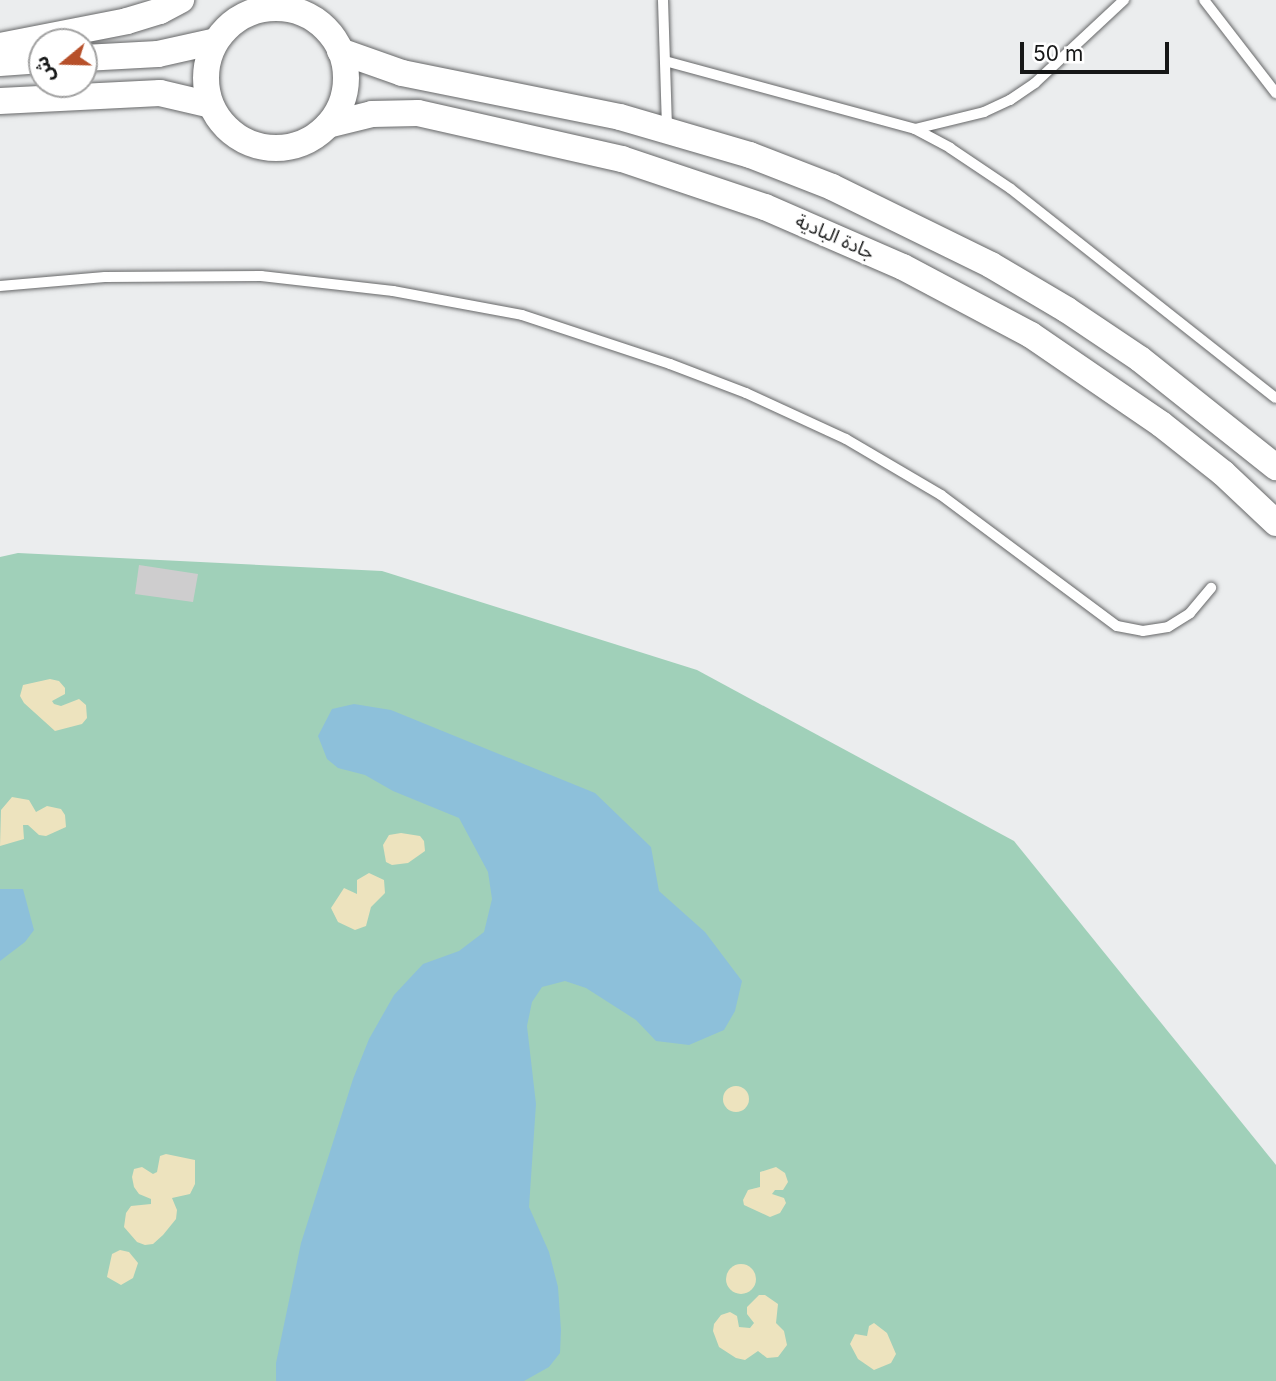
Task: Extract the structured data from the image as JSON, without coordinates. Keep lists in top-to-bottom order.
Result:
{
  "streets": {
    "street": ["جادة البادية"]
  },
  "scale_bar": "50 m",
  "north": "left"
}
